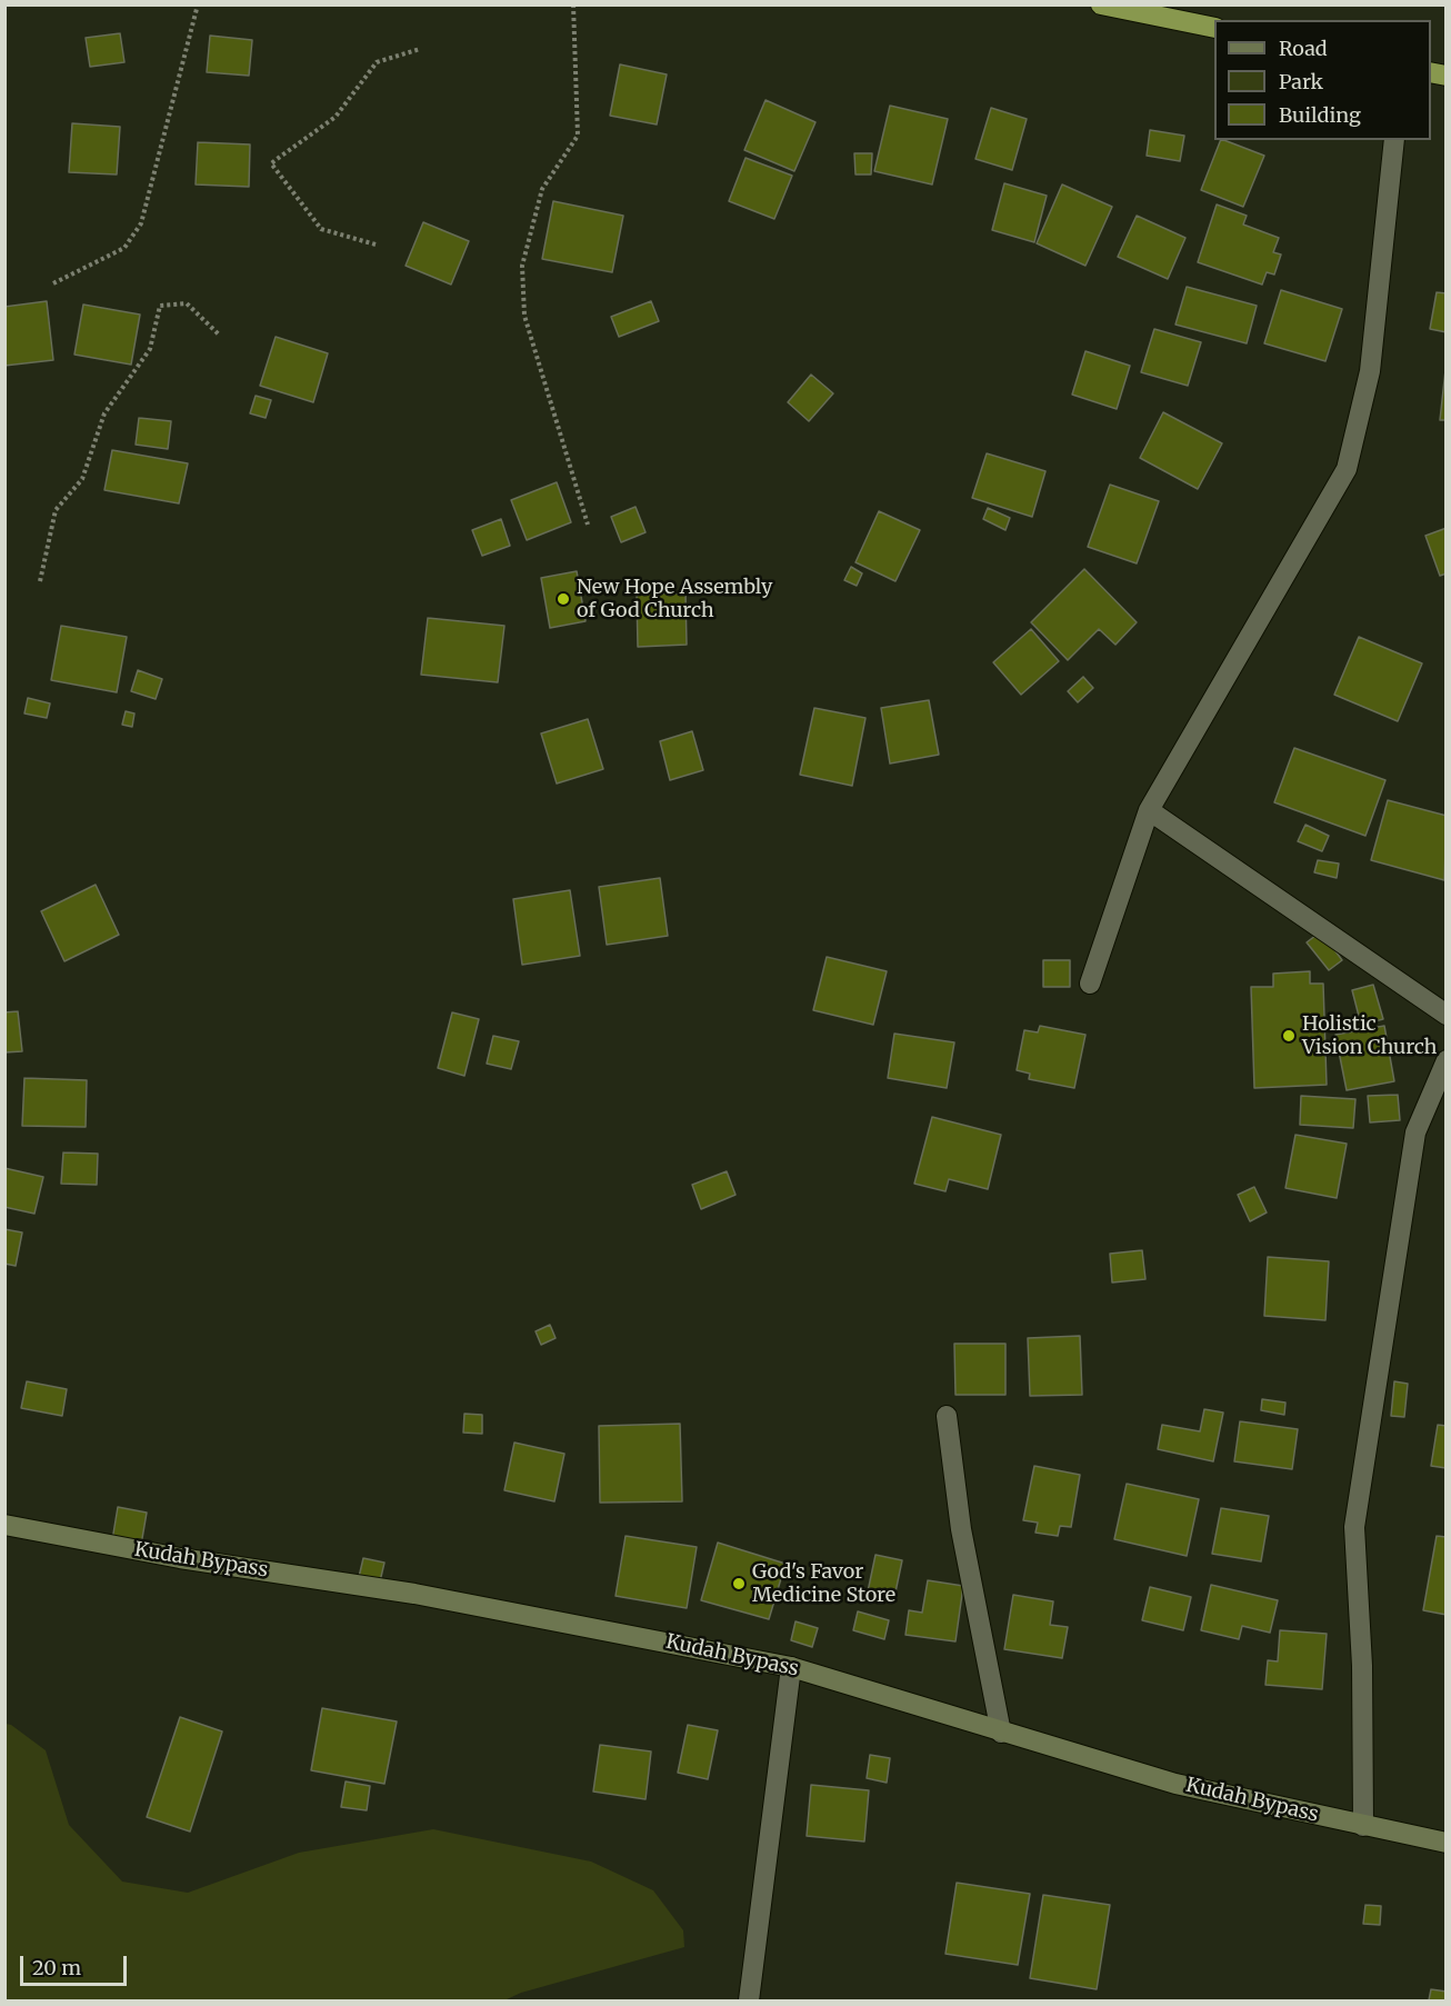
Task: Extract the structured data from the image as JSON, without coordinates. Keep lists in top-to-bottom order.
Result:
{
  "streets": {
    "street": ["Kudah Bypass"]
  },
  "places": ["New Hope Assembly of God Church", "Holistic Vision Church", "God's Favor Medicine Store"],
  "legend": ["Road", "Park", "Building"],
  "scale_bar": "20 m"
}
